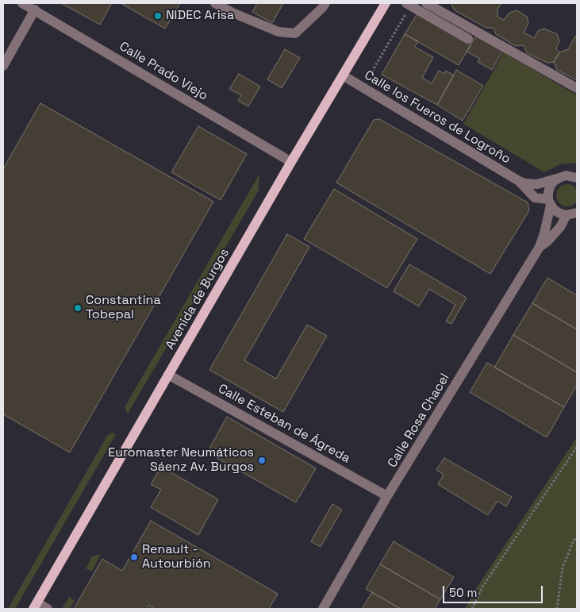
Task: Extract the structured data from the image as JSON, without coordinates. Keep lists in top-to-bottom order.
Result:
{
  "streets": {
    "main road": ["Avenida de Burgos"],
    "street": [
      "Calle Prado Viejo",
      "Calle los Fueros de Logroño",
      "Calle Rosa Chacel",
      "Calle Esteban de Ágreda"
    ]
  },
  "crossings": [
    ["Calle Prado Viejo", "Avenida de Burgos"],
    ["Calle los Fueros de Logroño", "Avenida de Burgos"],
    ["Calle los Fueros de Logroño", "Calle Rosa Chacel"],
    ["Avenida de Burgos", "Calle Esteban de Ágreda"],
    ["Calle Rosa Chacel", "Calle Esteban de Ágreda"]
  ],
  "places": [
    "NIDEC Arisa",
    "Constantina Tobepal",
    "Euromaster Neumáticos Sáenz Av. Burgos",
    "Renault - Autourbión"
  ],
  "scale_bar": "50 m"
}
